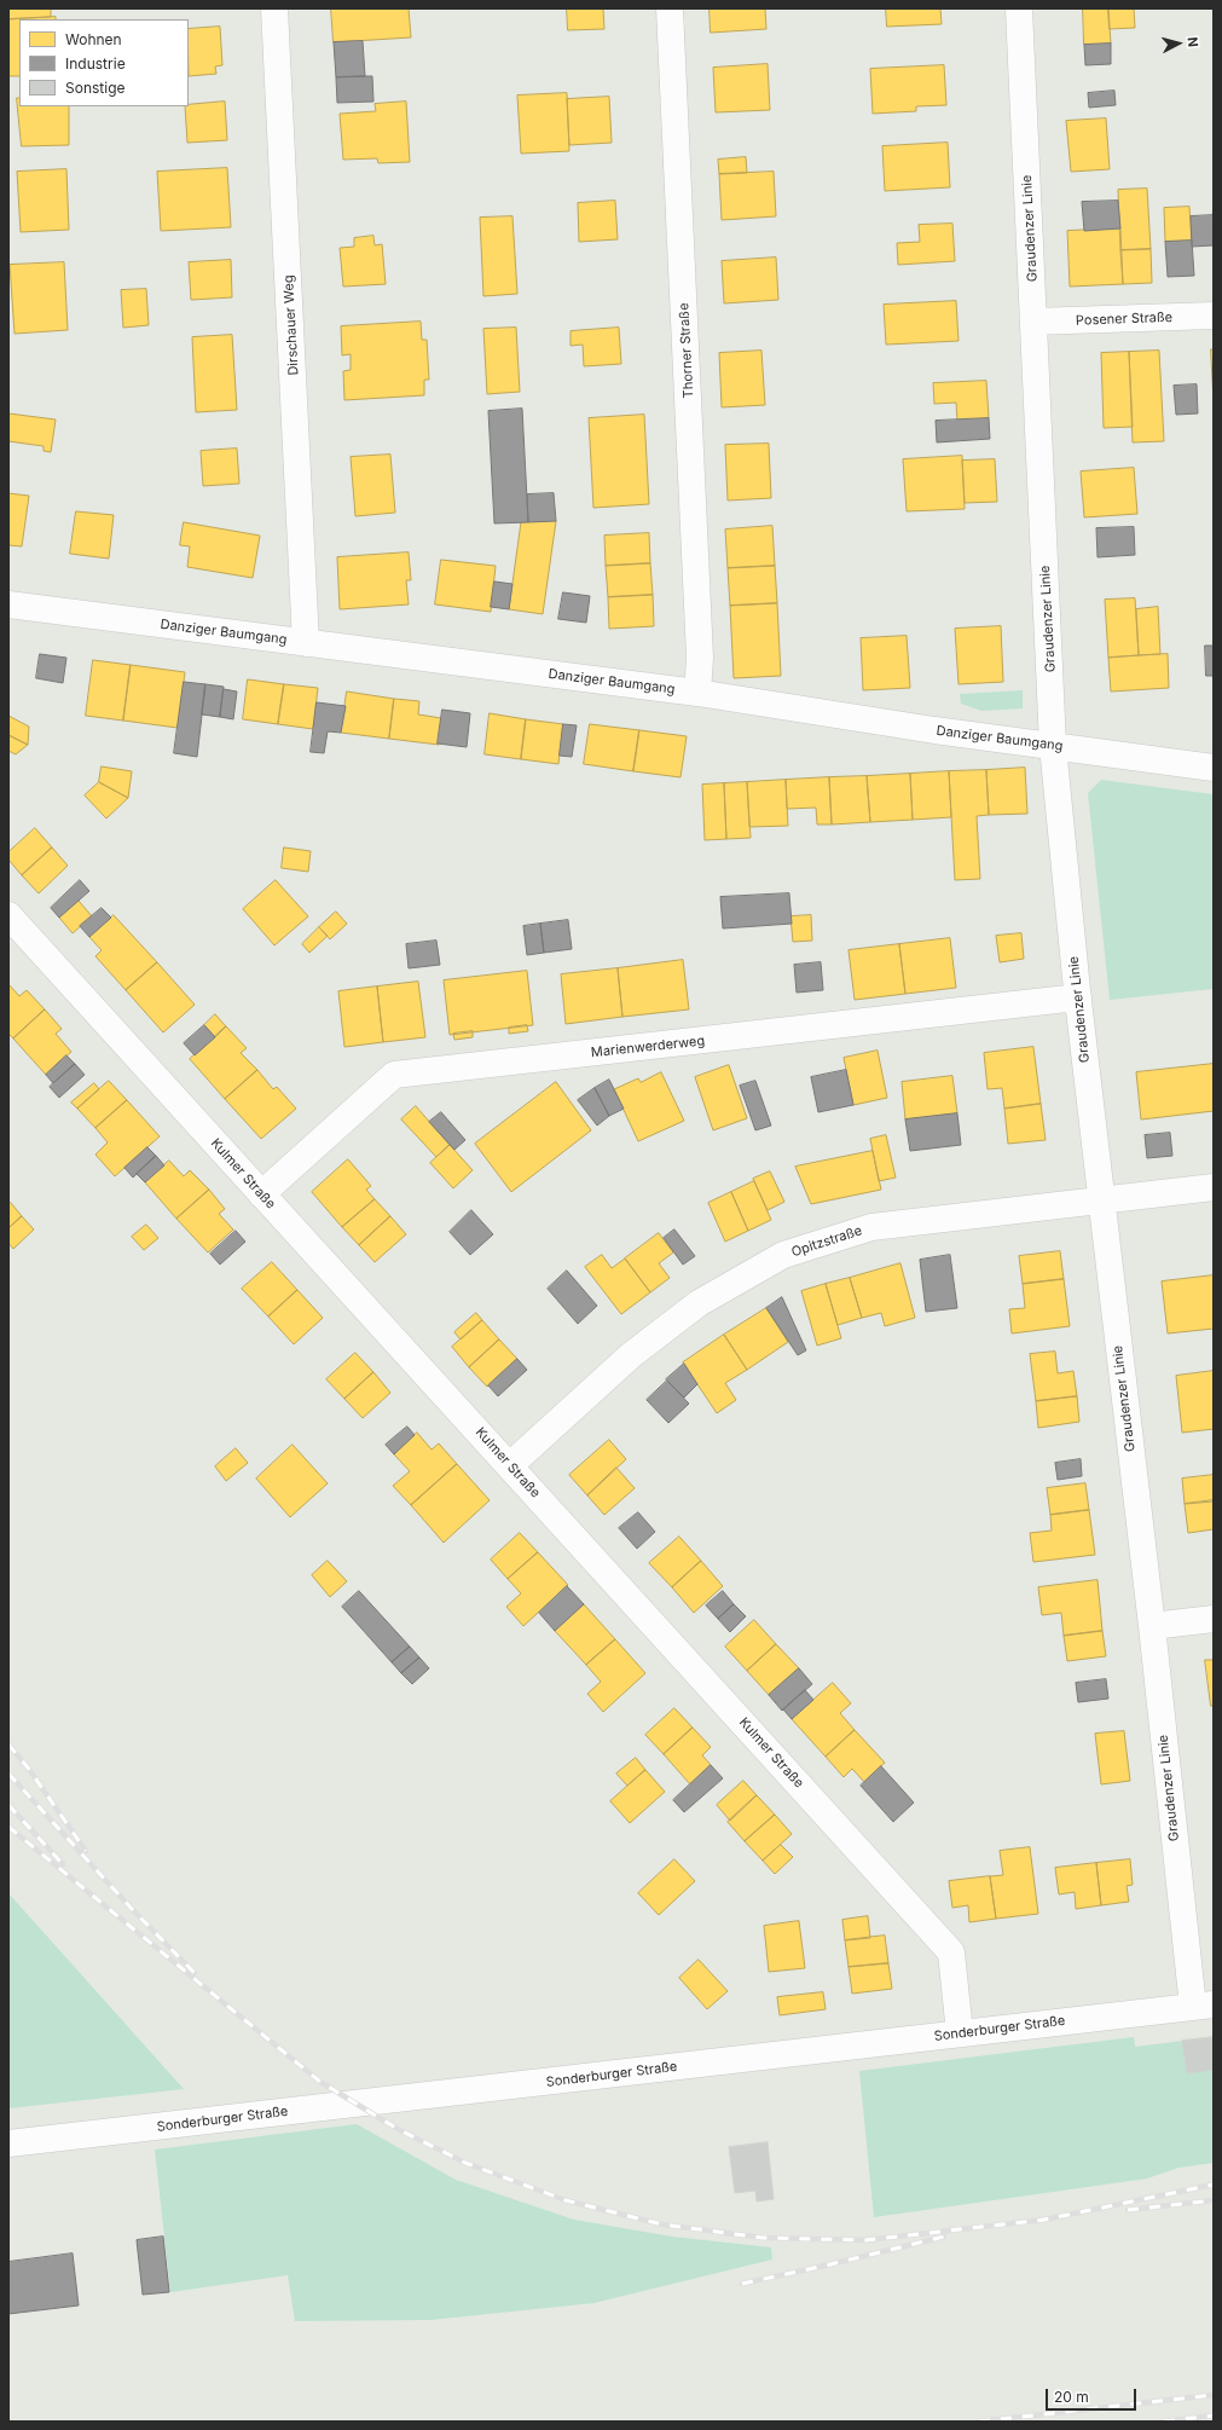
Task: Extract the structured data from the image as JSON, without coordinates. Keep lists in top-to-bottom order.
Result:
{
  "streets": {
    "street": [
      "Graudenzer Linie",
      "Posener Straße",
      "Dirschauer Weg",
      "Thorner Straße",
      "Danziger Baumgang",
      "Marienwerderweg",
      "Kulmer Straße",
      "Opitzstraße",
      "Sonderburger Straße"
    ]
  },
  "crossings": [
    ["Graudenzer Linie", "Posener Straße"],
    ["Graudenzer Linie", "Danziger Baumgang"],
    ["Graudenzer Linie", "Marienwerderweg"],
    ["Graudenzer Linie", "Opitzstraße"],
    ["Graudenzer Linie", "Sonderburger Straße"],
    ["Dirschauer Weg", "Danziger Baumgang"],
    ["Thorner Straße", "Danziger Baumgang"],
    ["Marienwerderweg", "Kulmer Straße"],
    ["Kulmer Straße", "Opitzstraße"],
    ["Kulmer Straße", "Sonderburger Straße"]
  ],
  "legend": ["Wohnen", "Industrie", "Sonstige"],
  "scale_bar": "20 m",
  "north": "right"
}
